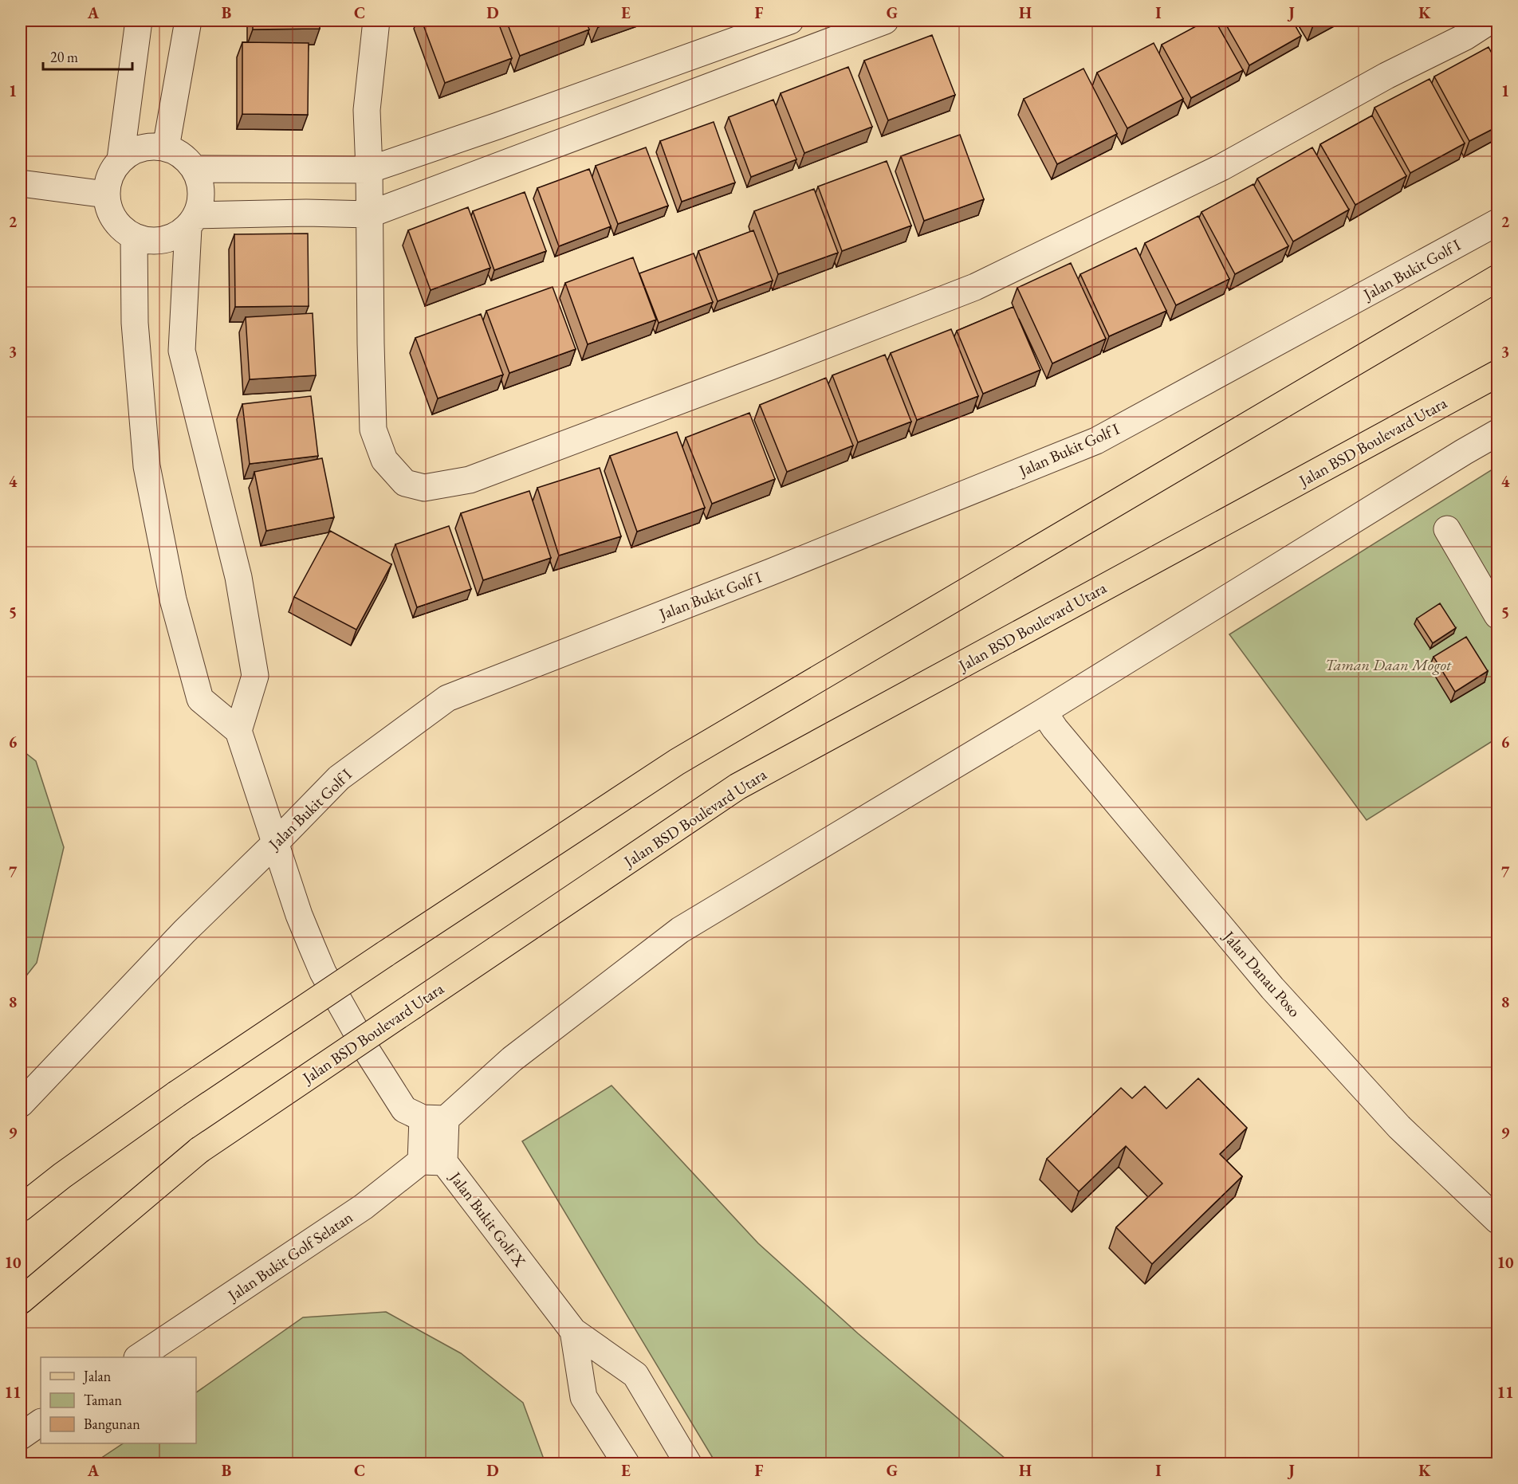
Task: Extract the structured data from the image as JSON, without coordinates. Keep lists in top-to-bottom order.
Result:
{
  "streets": {
    "main road": ["Jalan BSD Boulevard Utara"],
    "street": [
      "Jalan Bukit Golf I",
      "Jalan Danau Poso",
      "Jalan Bukit Golf X",
      "Jalan Bukit Golf Selatan"
    ]
  },
  "crossings": [
    ["Jalan Bukit Golf X", "Jalan Bukit Golf Selatan"]
  ],
  "parks": ["Taman Daan Mogot"],
  "legend": ["Jalan", "Taman", "Bangunan"],
  "scale_bar": "20 m",
  "grid": {
    "columns": [
      "A",
      "B",
      "C",
      "D",
      "E",
      "F",
      "G",
      "H",
      "I",
      "J",
      "K"
    ],
    "rows": [
      "1",
      "2",
      "3",
      "4",
      "5",
      "6",
      "7",
      "8",
      "9",
      "10",
      "11"
    ]
  }
}
